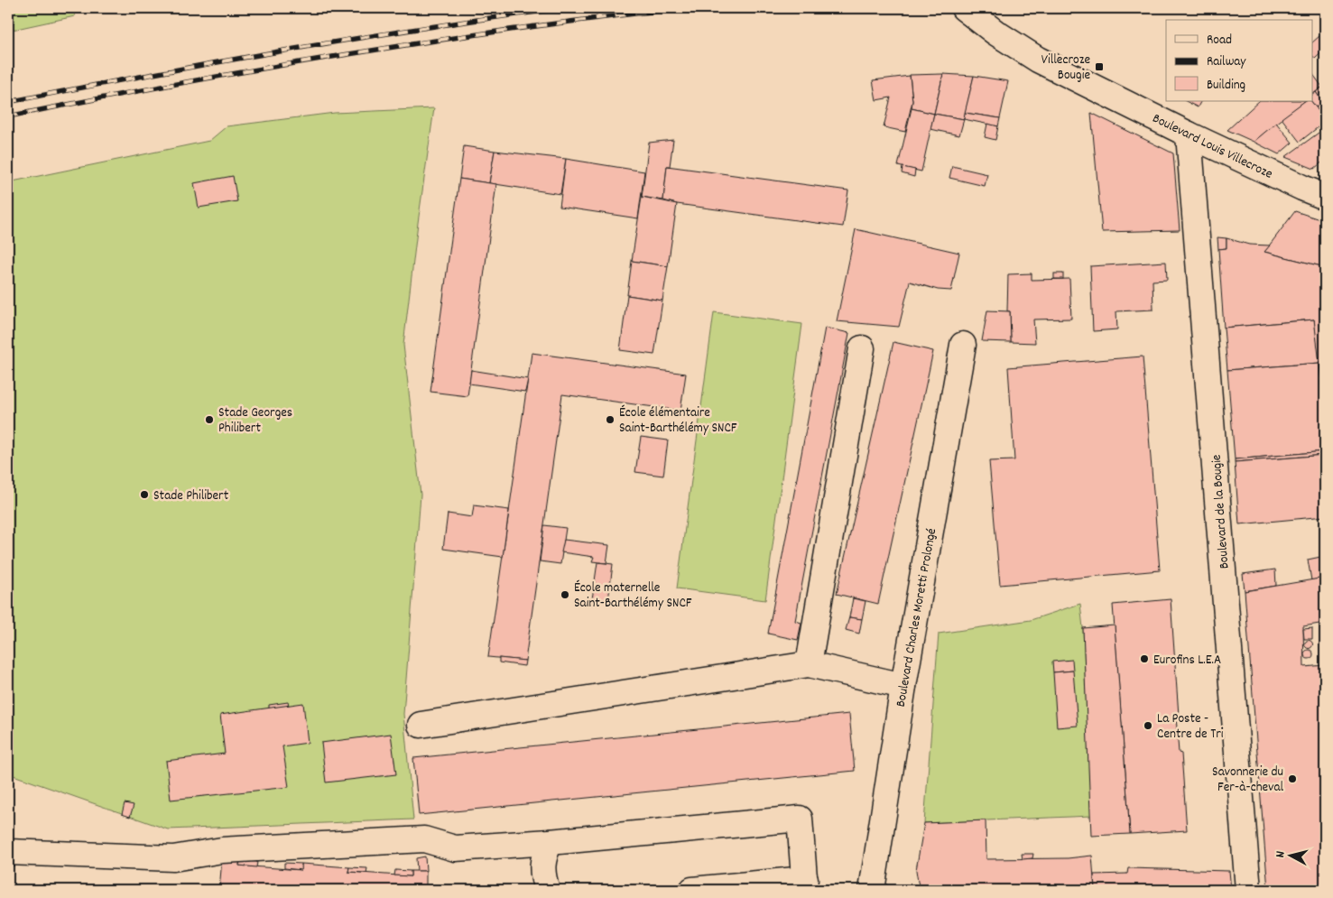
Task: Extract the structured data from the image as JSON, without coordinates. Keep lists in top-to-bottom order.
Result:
{
  "streets": {
    "street": ["Boulevard Louis Villecroze", "Boulevard de la Bougie", "Boulevard Charles Moretti Prolongé"]
  },
  "crossings": [
    ["Boulevard Louis Villecroze", "Boulevard de la Bougie"]
  ],
  "places": {
    "transit": ["Villecroze Bougie"],
    "other": [
      "Stade Georges Philibert",
      "École élémentaire Saint-Barthélémy SNCF",
      "Stade Philibert",
      "École maternelle Saint-Barthélémy SNCF",
      "Eurofins L.E.A",
      "La Poste - Centre de Tri",
      "Savonnerie du Fer-à-cheval"
    ]
  },
  "legend": ["Road", "Railway", "Building"],
  "north": "left"
}
